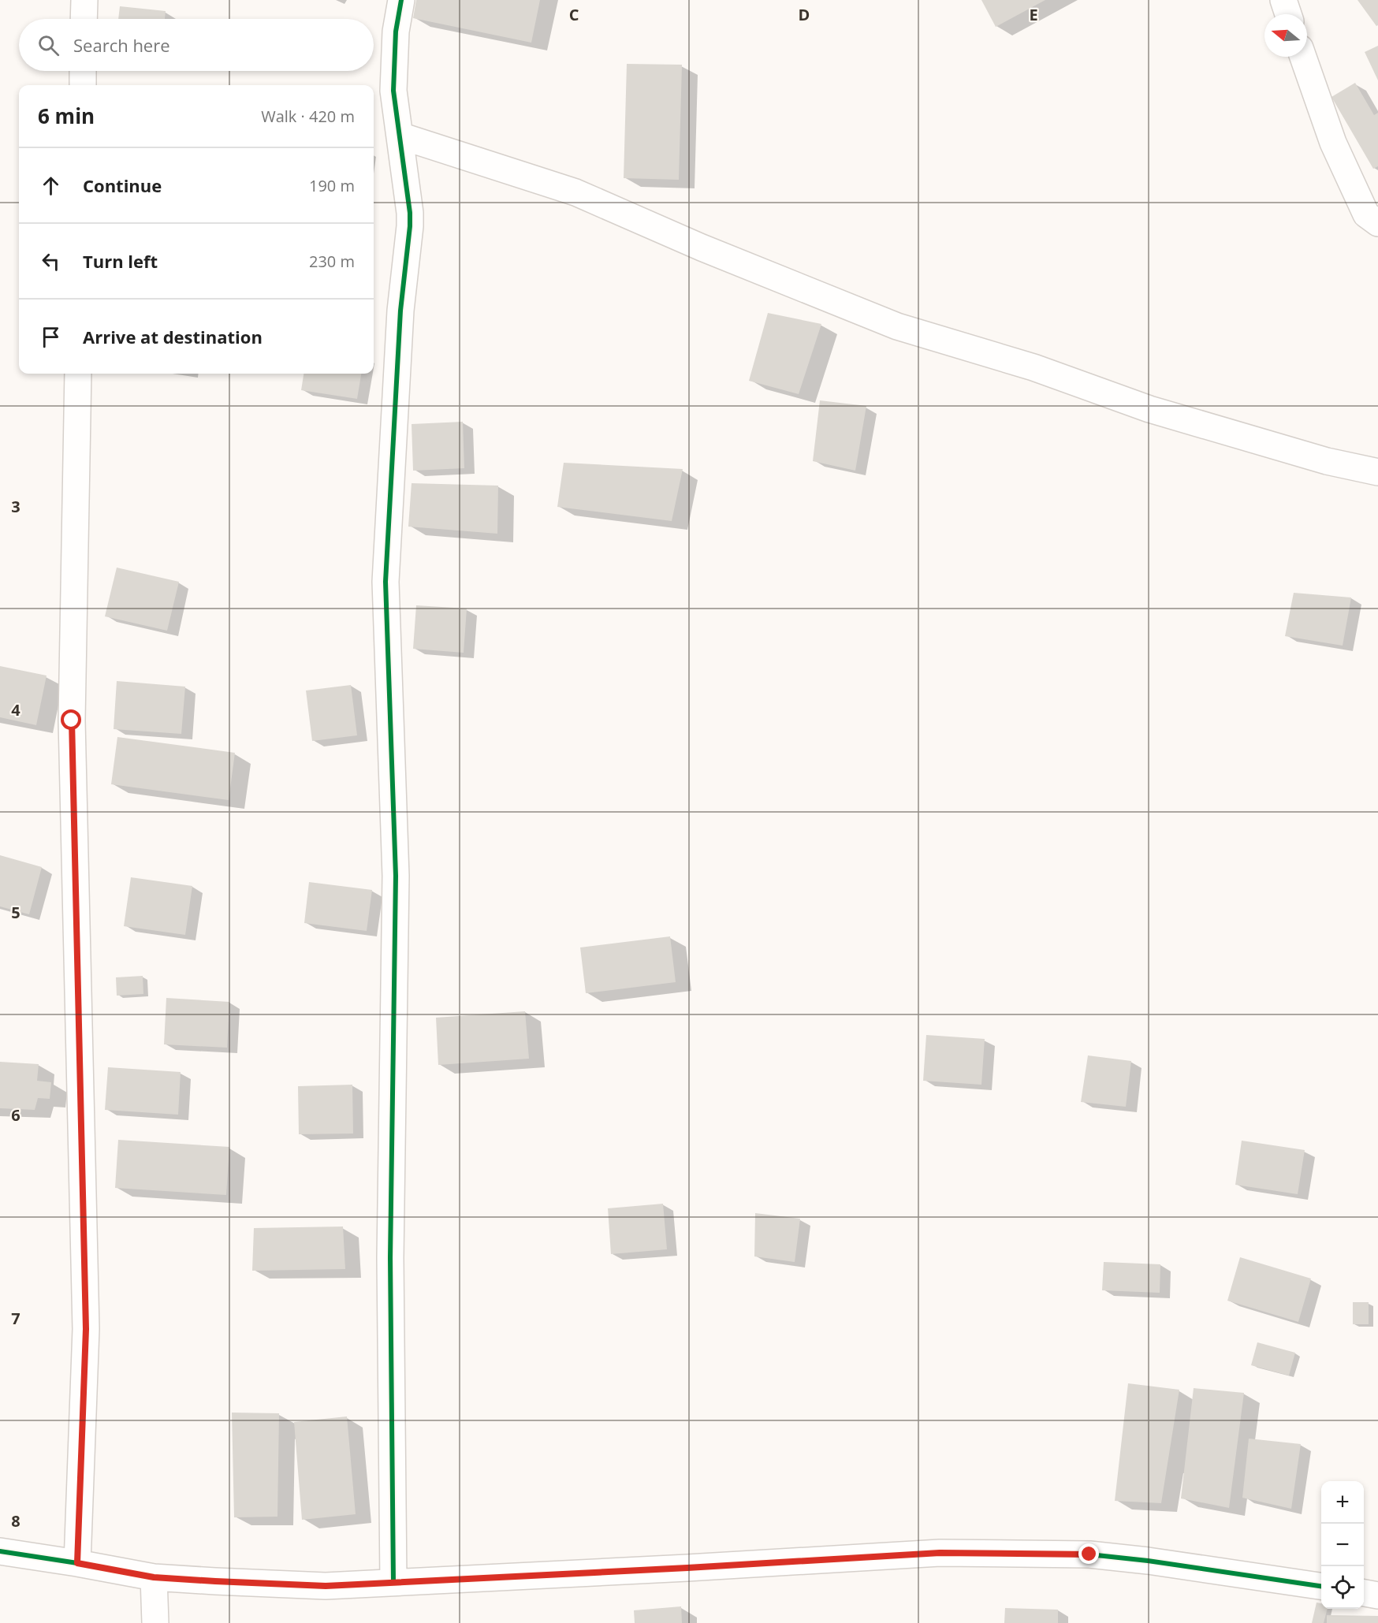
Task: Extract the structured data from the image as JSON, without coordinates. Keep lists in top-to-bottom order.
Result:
{
  "north": "left",
  "page": {
    "search": "Search here",
    "heading": ["6 min", "Walk · 420 m"],
    "list": [
      ["Continue", "190 m"],
      ["Turn left", "230 m"],
      "Arrive at destination"
    ],
    "map_buttons": ["+", "−"]
  },
  "grid": {
    "columns": ["C", "D", "E"],
    "rows": [
      "3",
      "4",
      "5",
      "6",
      "7",
      "8"
    ]
  }
}
